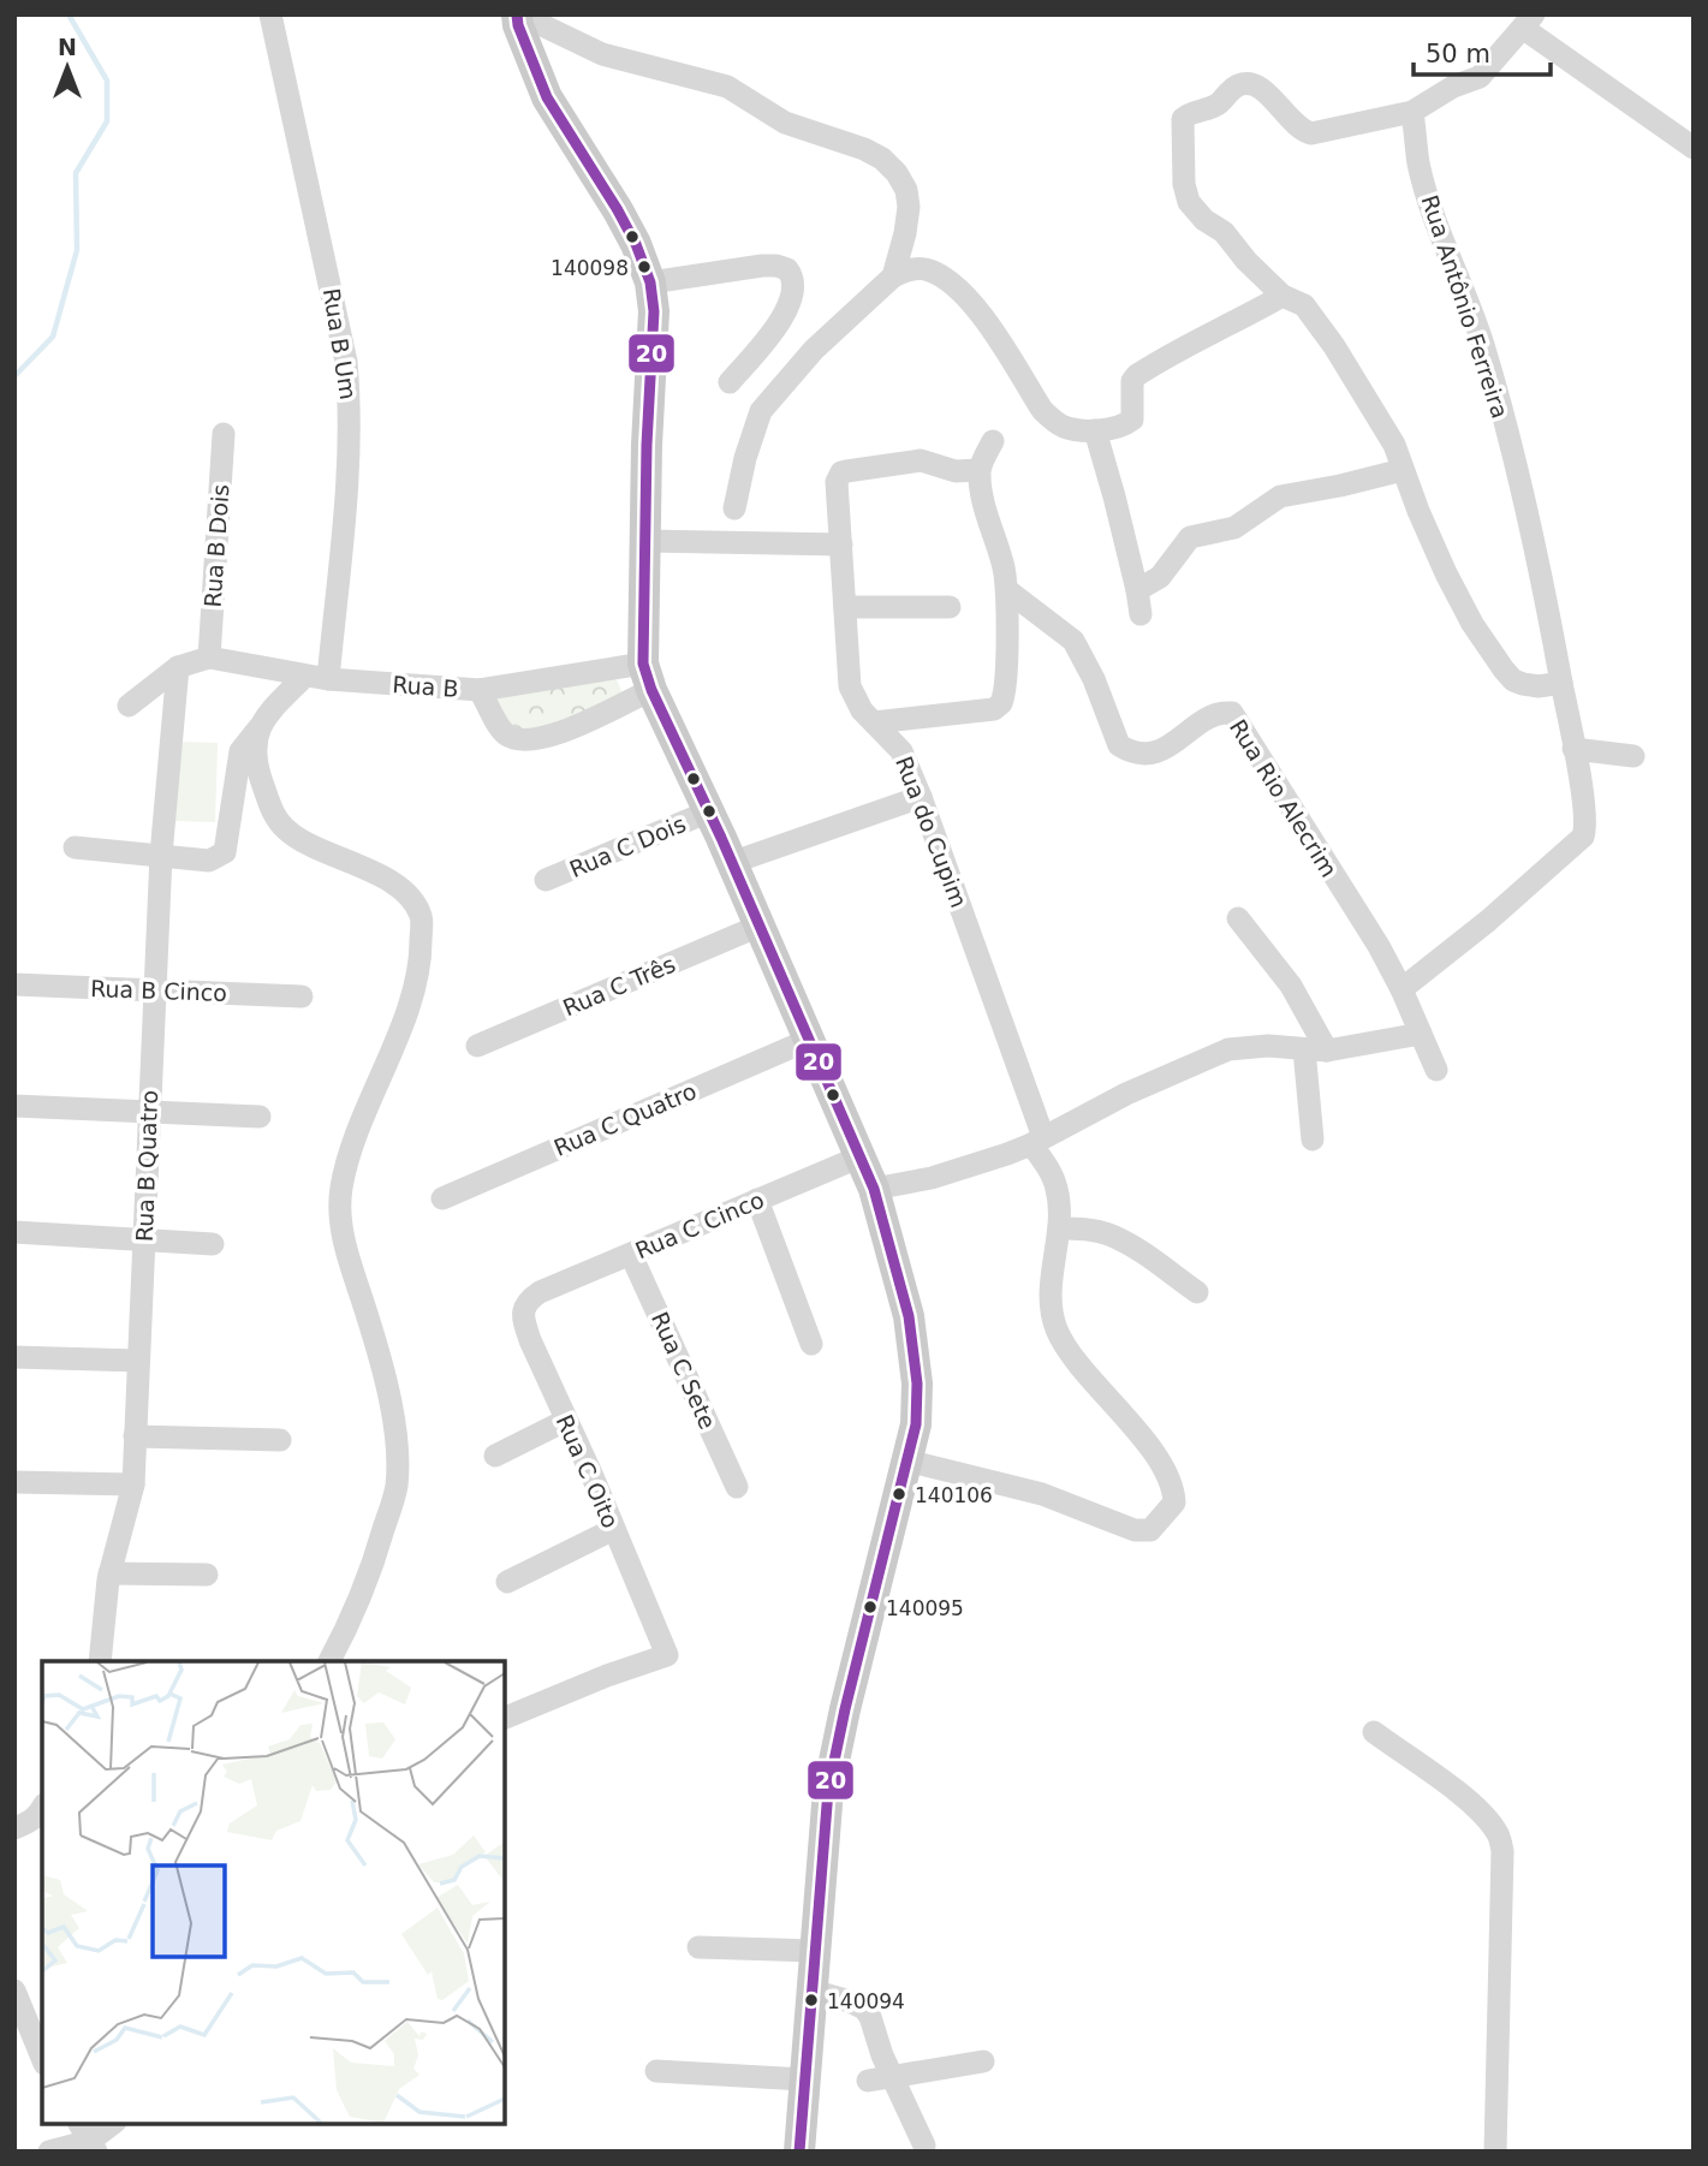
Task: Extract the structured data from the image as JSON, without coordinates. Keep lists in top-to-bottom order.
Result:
{
  "streets": {
    "street": [
      "Rua Antônio Ferreira",
      "Rua B Um",
      "Rua B Dois",
      "Rua B",
      "Rua Rio Alecrim",
      "Rua do Cupim",
      "Rua C Dois",
      "Rua C Três",
      "Rua B Cinco",
      "Rua C Quatro",
      "Rua B Quatro",
      "Rua C Cinco",
      "Rua C Sete",
      "Rua C Oito"
    ]
  },
  "crossings": [
    ["Rua Antônio Ferreira", "Rua Rio Alecrim"],
    ["Rua B Um", "Rua B"],
    ["Rua B Dois", "Rua B"],
    ["Rua B Cinco", "Rua B Quatro"],
    ["Rua C Cinco", "Rua C Sete"],
    ["Rua C Cinco", "Rua C Oito"]
  ],
  "places": [
    "140098",
    "140106",
    "140095",
    "140094"
  ],
  "lines": ["transit line 20"],
  "scale_bar": "50 m",
  "north": "top"
}
